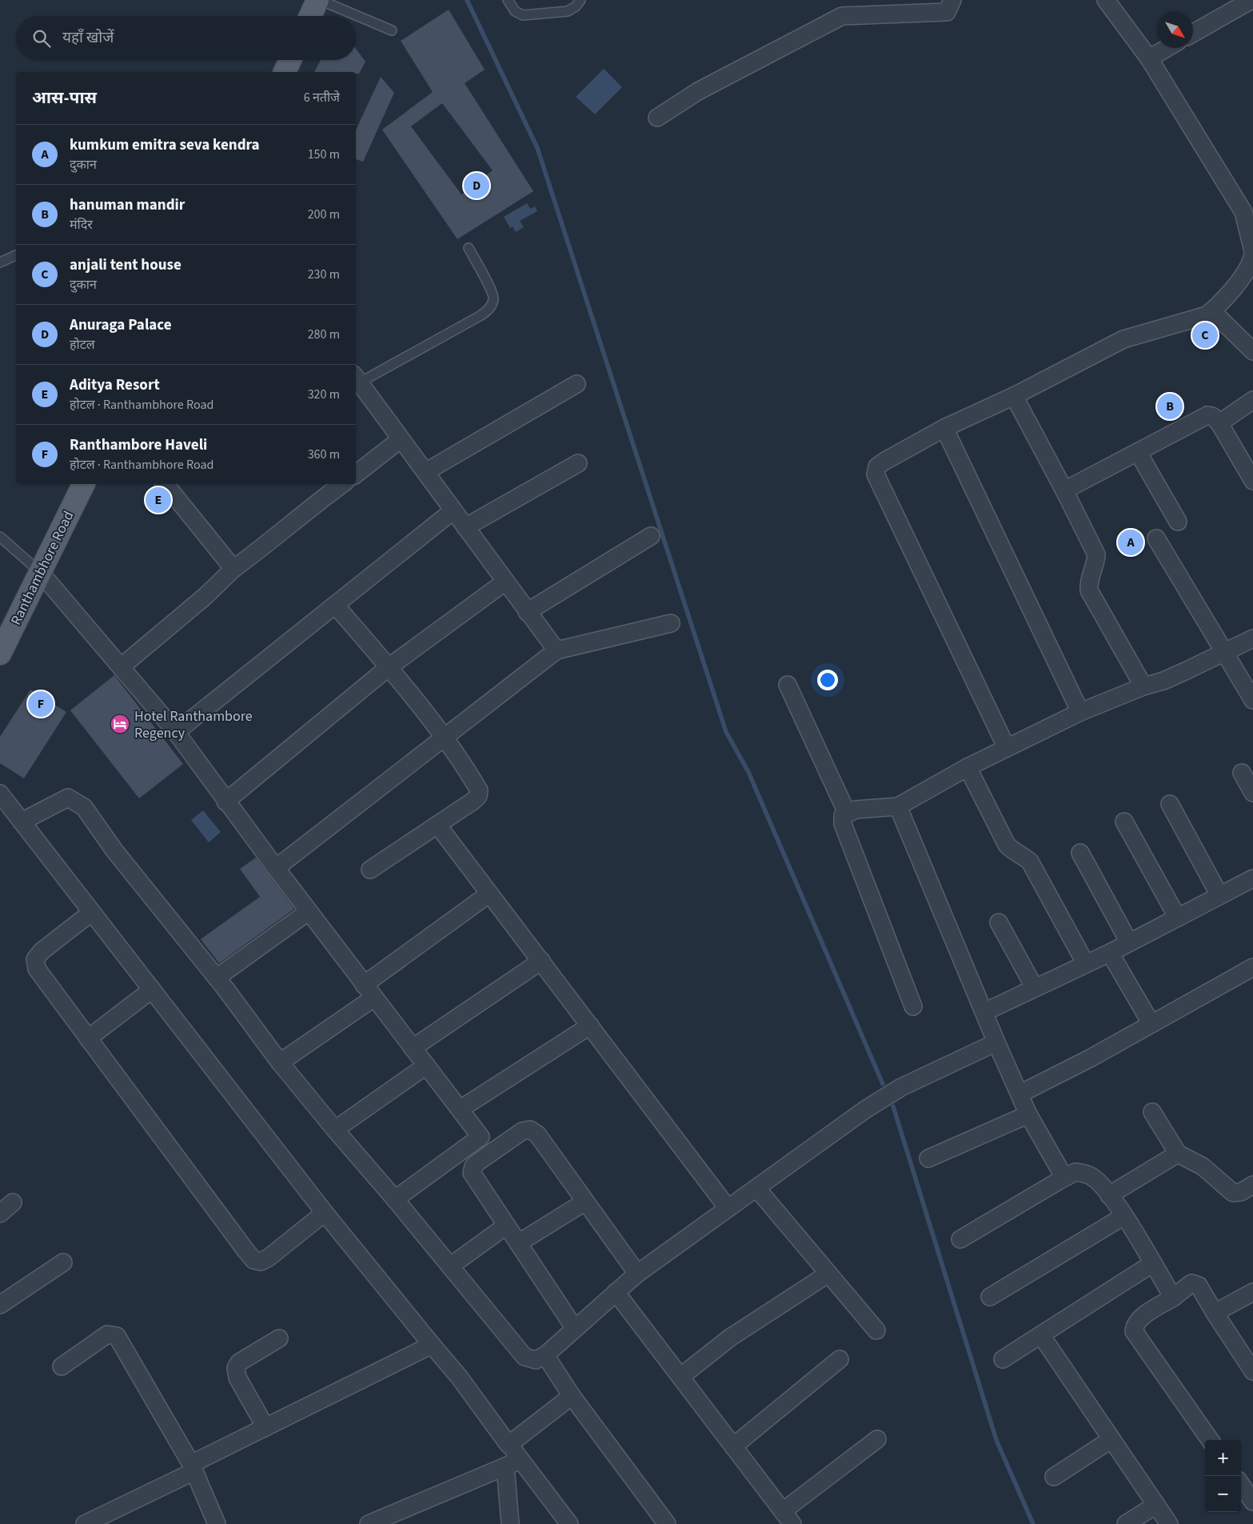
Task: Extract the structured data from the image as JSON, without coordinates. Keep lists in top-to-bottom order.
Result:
{
  "streets": {
    "main road": ["Ranthambhore Road"]
  },
  "places": {
    "hotel": ["Hotel Ranthambore Regency"]
  },
  "north": "bottom right",
  "page": {
    "search": "यहाँ खोजें",
    "heading": ["आस-पास", "6 नतीजे"],
    "list": [
      {
        "mark": "A",
        "name": "kumkum emitra seva kendra",
        "note": "दुकान",
        "value": "150 m"
      },
      {
        "mark": "B",
        "name": "hanuman mandir",
        "note": "मंदिर",
        "value": "200 m"
      },
      {
        "mark": "C",
        "name": "anjali tent house",
        "note": "दुकान",
        "value": "230 m"
      },
      {
        "mark": "D",
        "name": "Anuraga Palace",
        "note": "होटल",
        "value": "280 m"
      },
      {
        "mark": "E",
        "name": "Aditya Resort",
        "note": "होटल · Ranthambhore Road",
        "value": "320 m"
      },
      {
        "mark": "F",
        "name": "Ranthambore Haveli",
        "note": "होटल · Ranthambhore Road",
        "value": "360 m"
      }
    ],
    "pins": [
      "D",
      "C",
      "B",
      "E",
      "A",
      "F"
    ],
    "map_buttons": ["+", "−"]
  }
}
